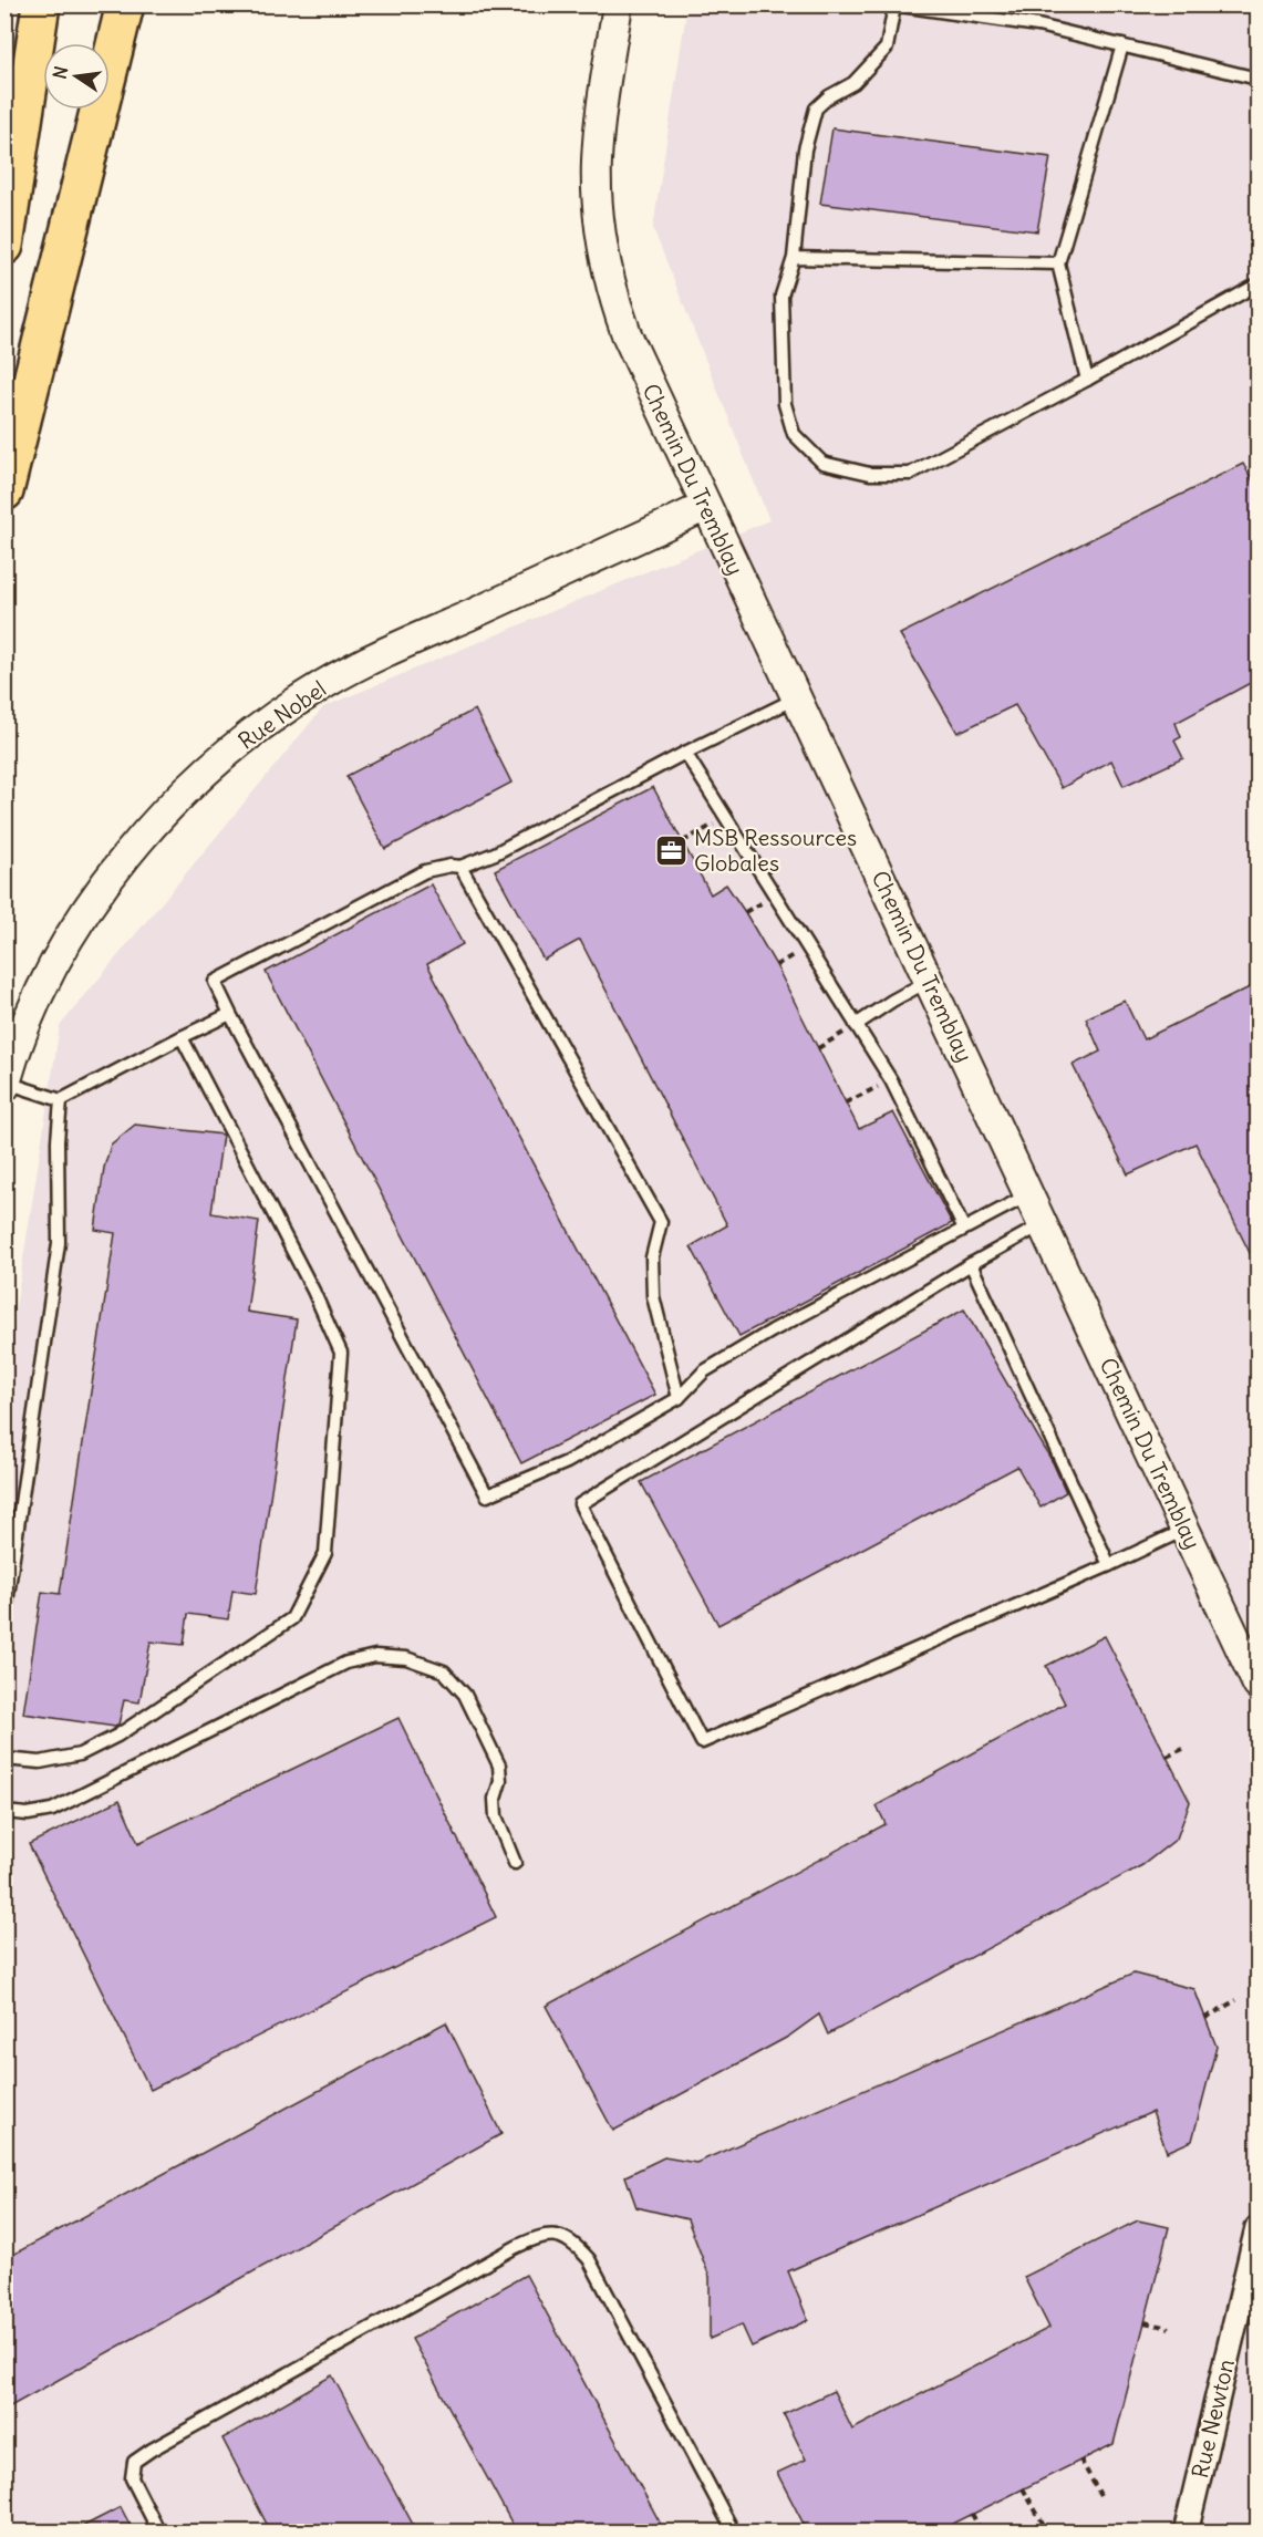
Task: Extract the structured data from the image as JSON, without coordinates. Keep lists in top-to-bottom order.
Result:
{
  "streets": {
    "street": ["Chemin Du Tremblay", "Rue Nobel", "Rue Newton"]
  },
  "crossings": [
    ["Chemin Du Tremblay", "Rue Nobel"]
  ],
  "places": {
    "office": ["MSB Ressources Globales"]
  },
  "north": "left"
}
